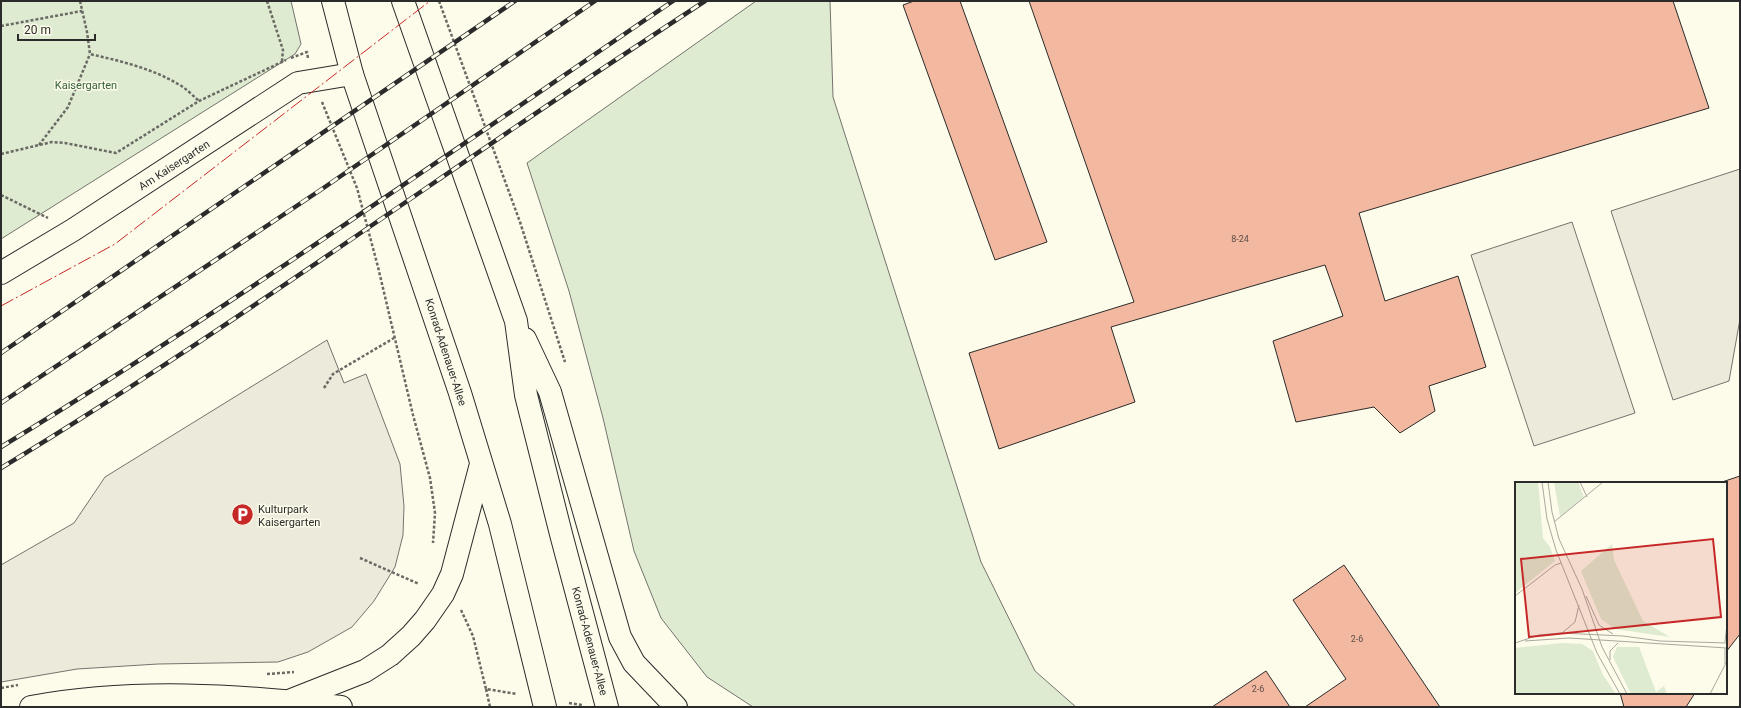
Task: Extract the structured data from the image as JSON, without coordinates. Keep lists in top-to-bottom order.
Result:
{
  "streets": {
    "main road": ["Am Kaisergarten", "Konrad-Adenauer-Allee"]
  },
  "crossings": [
    ["Am Kaisergarten", "Konrad-Adenauer-Allee"]
  ],
  "parks": ["Kaisergarten"],
  "places": {
    "parking": ["Kulturpark Kaisergarten"]
  },
  "house_numbers": ["8-24", "2-6", "2-6"],
  "scale_bar": "20 m"
}
